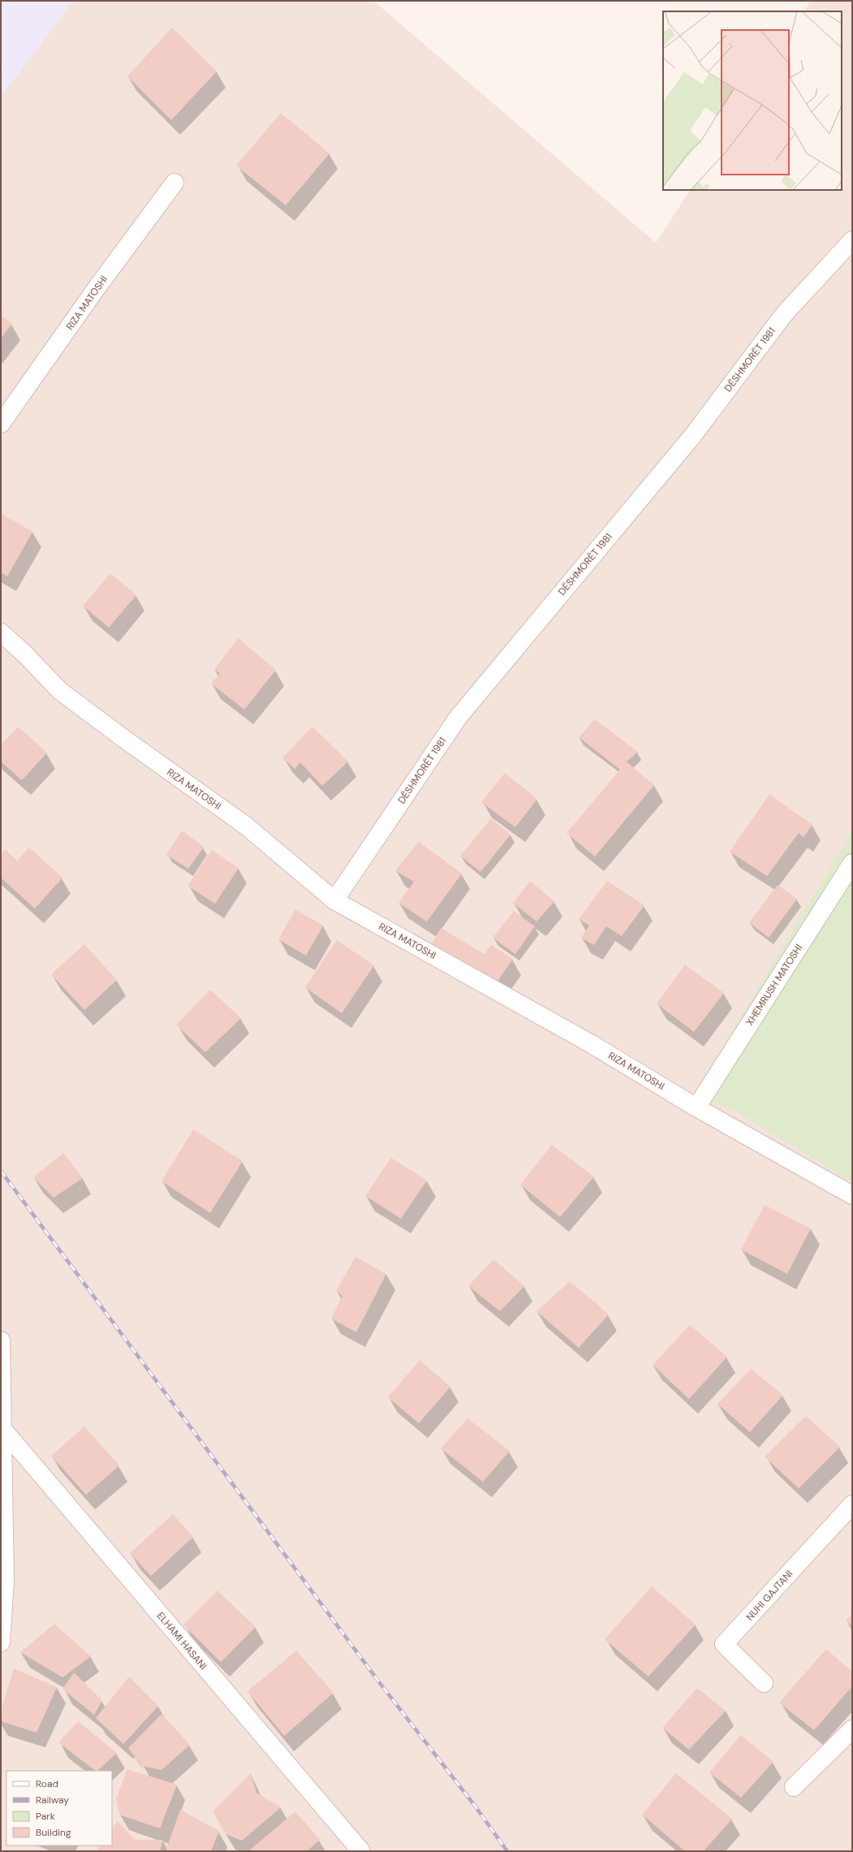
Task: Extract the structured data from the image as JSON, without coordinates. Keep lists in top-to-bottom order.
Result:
{
  "streets": {
    "street": [
      "RIZA MATOSHI",
      "DËSHMORËT 1981",
      "XHEMRUSH MATOSHI",
      "NUHI GAJTANI",
      "ELHAMI HASANI"
    ]
  },
  "crossings": [
    ["RIZA MATOSHI", "DËSHMORËT 1981"],
    ["RIZA MATOSHI", "XHEMRUSH MATOSHI"]
  ],
  "legend": [
    "Road",
    "Railway",
    "Park",
    "Building"
  ]
}
